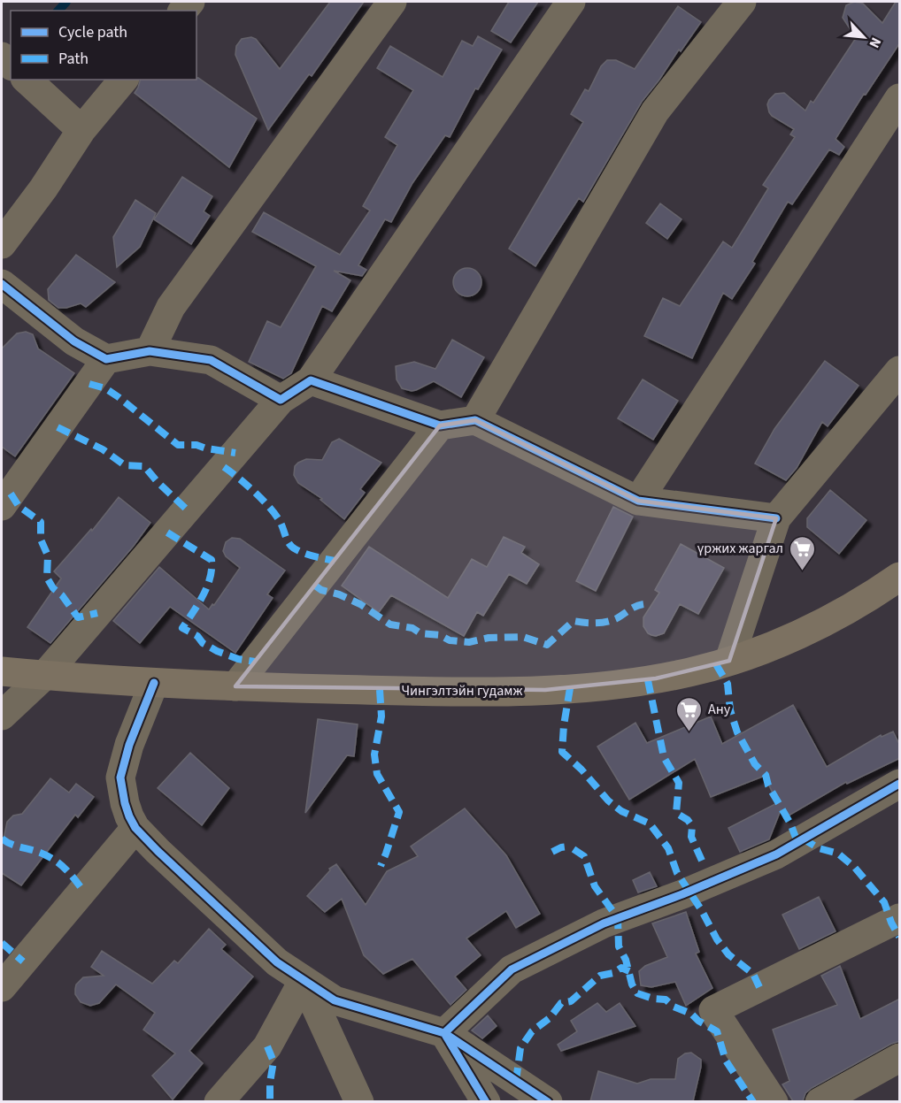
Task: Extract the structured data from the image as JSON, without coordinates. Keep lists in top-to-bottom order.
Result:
{
  "streets": {
    "main road": ["Чингэлтэйн гудамж"]
  },
  "places": {
    "supermarket": ["үржих жаргал", "Ану"]
  },
  "legend": ["Cycle path", "Path"],
  "north": "bottom right"
}
